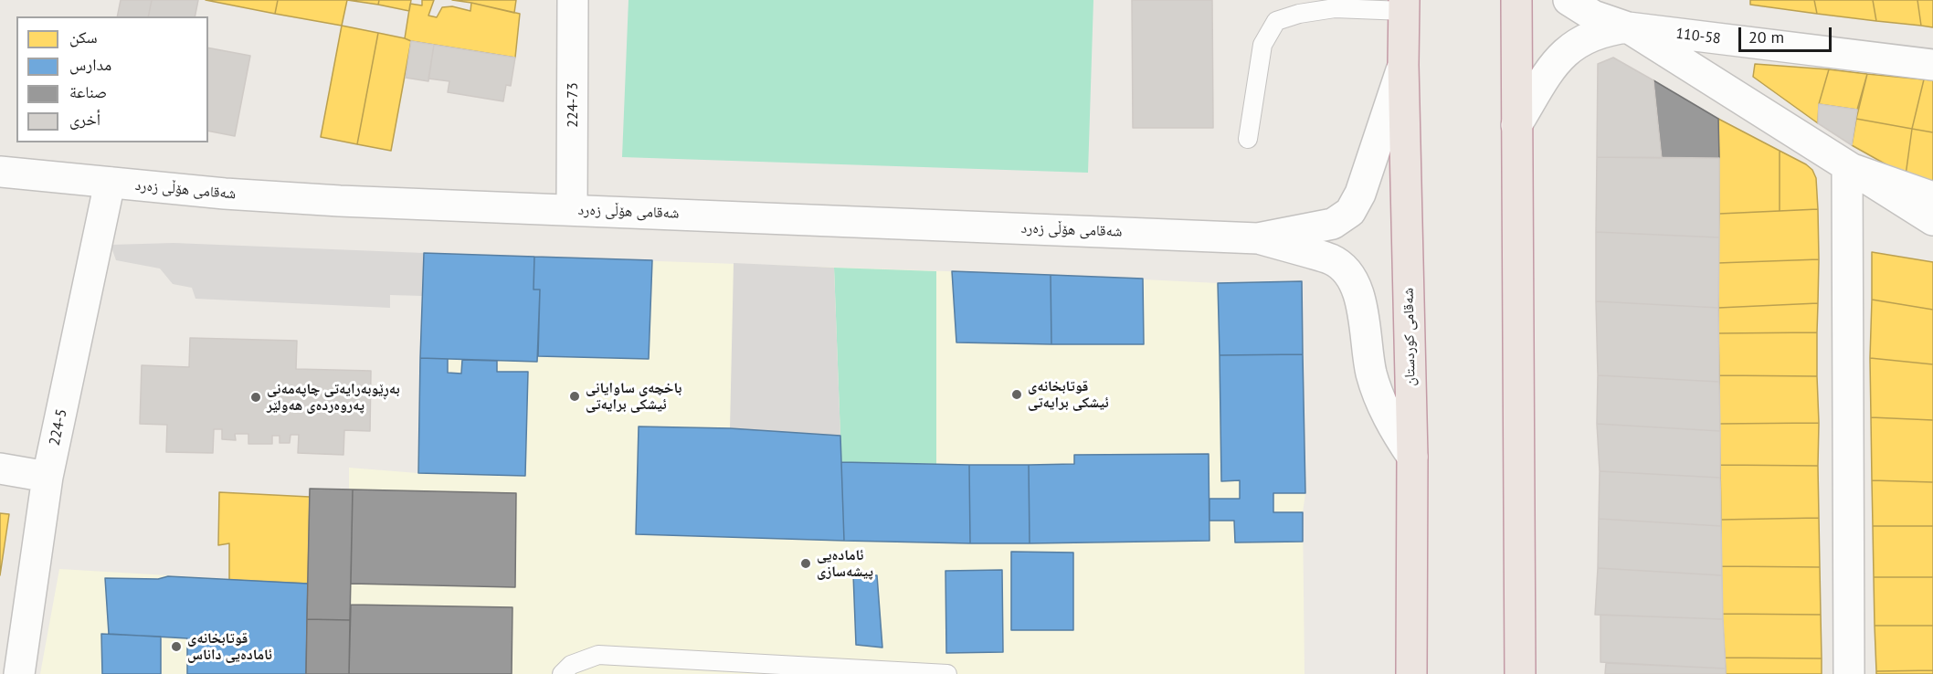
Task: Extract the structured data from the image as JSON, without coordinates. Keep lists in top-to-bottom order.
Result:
{
  "streets": {
    "highway": ["شەقامی کوردستان"],
    "street": [
      "110-58",
      "224-73",
      "شەقامی هۆڵی زەرد",
      "224-5"
    ]
  },
  "crossings": [
    ["224-73", "شەقامی هۆڵی زەرد"],
    ["شەقامی هۆڵی زەرد", "شەقامی کوردستان"],
    ["شەقامی هۆڵی زەرد", "224-5"]
  ],
  "places": [
    "قوتابخانەی ئیشکی برایەتی",
    "باخچەی ساوایانی ئیشکی برایەتی",
    "بەڕێوبەرایەتی چاپەمەنی پەروەردەی هەولێر",
    "ئامادەیی پیشەسازی",
    "قوتابخانەی ئامادەیی داناس"
  ],
  "legend": [
    "سكن",
    "مدارس",
    "صناعة",
    "أخرى"
  ],
  "scale_bar": "20 m"
}
